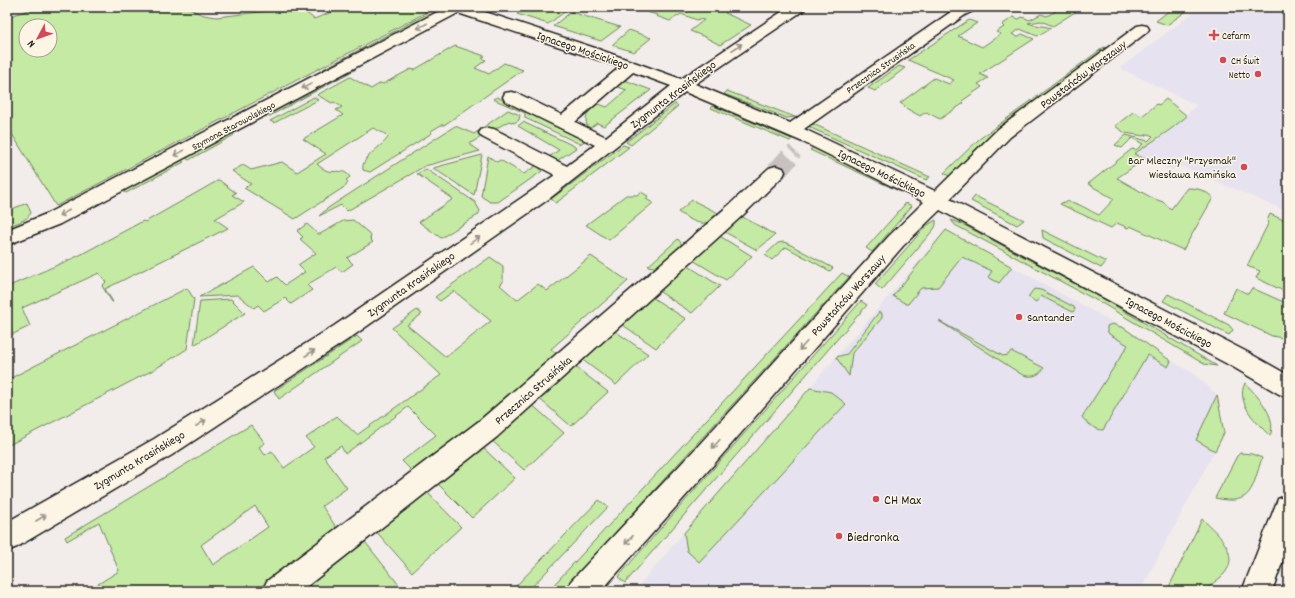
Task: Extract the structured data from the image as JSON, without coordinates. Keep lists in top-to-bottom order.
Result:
{
  "streets": {
    "street": [
      "Ignacego Mościckiego",
      "Przecznica Strusińska",
      "Powstańców Warszawy",
      "Zygmunta Krasińskiego",
      "Szymona Starowolskiego"
    ]
  },
  "crossings": [
    ["Ignacego Mościckiego", "Przecznica Strusińska"],
    ["Ignacego Mościckiego", "Powstańców Warszawy"],
    ["Ignacego Mościckiego", "Zygmunta Krasińskiego"],
    ["Ignacego Mościckiego", "Szymona Starowolskiego"]
  ],
  "one_way": ["Powstańców Warszawy", "Zygmunta Krasińskiego", "Szymona Starowolskiego"],
  "places": {
    "health": ["Cefarm"],
    "other": [
      "CH Świt",
      "Netto",
      "Bar Mleczny \"Przysmak\" Wiesława Kamińska",
      "Santander",
      "CH Max",
      "Biedronka"
    ]
  },
  "north": "bottom left"
}
